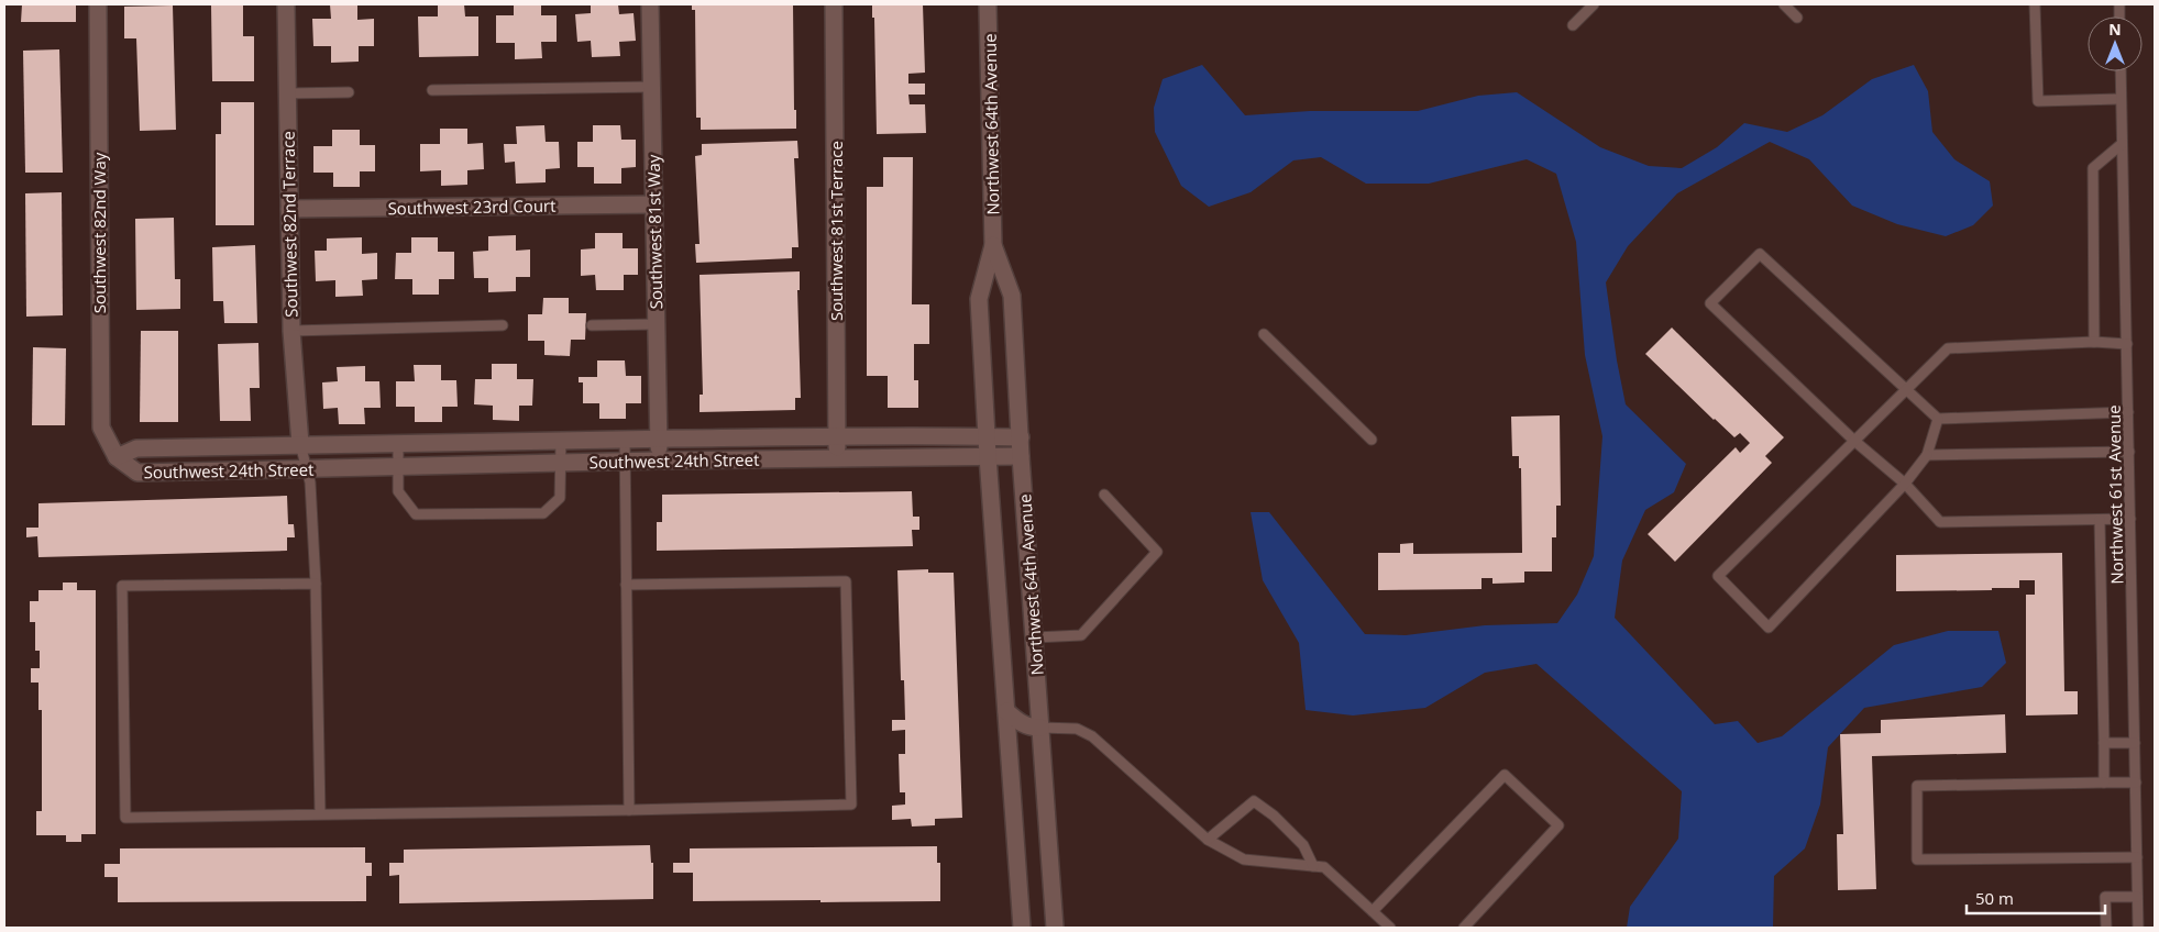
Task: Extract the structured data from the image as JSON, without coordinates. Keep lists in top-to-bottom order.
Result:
{
  "streets": {
    "street": [
      "Northwest 64th Avenue",
      "Southwest 23rd Court",
      "Southwest 82nd Terrace",
      "Southwest 81st Terrace",
      "Southwest 81st Way",
      "Southwest 82nd Way",
      "Southwest 24th Street"
    ],
    "lane": ["Northwest 61st Avenue"]
  },
  "crossings": [
    ["Northwest 64th Avenue", "Southwest 24th Street"],
    ["Southwest 23rd Court", "Southwest 82nd Terrace"],
    ["Southwest 23rd Court", "Southwest 81st Way"],
    ["Southwest 82nd Terrace", "Southwest 24th Street"],
    ["Southwest 81st Terrace", "Southwest 24th Street"],
    ["Southwest 81st Way", "Southwest 24th Street"],
    ["Southwest 82nd Way", "Southwest 24th Street"]
  ],
  "scale_bar": "50 m",
  "north": "top"
}
